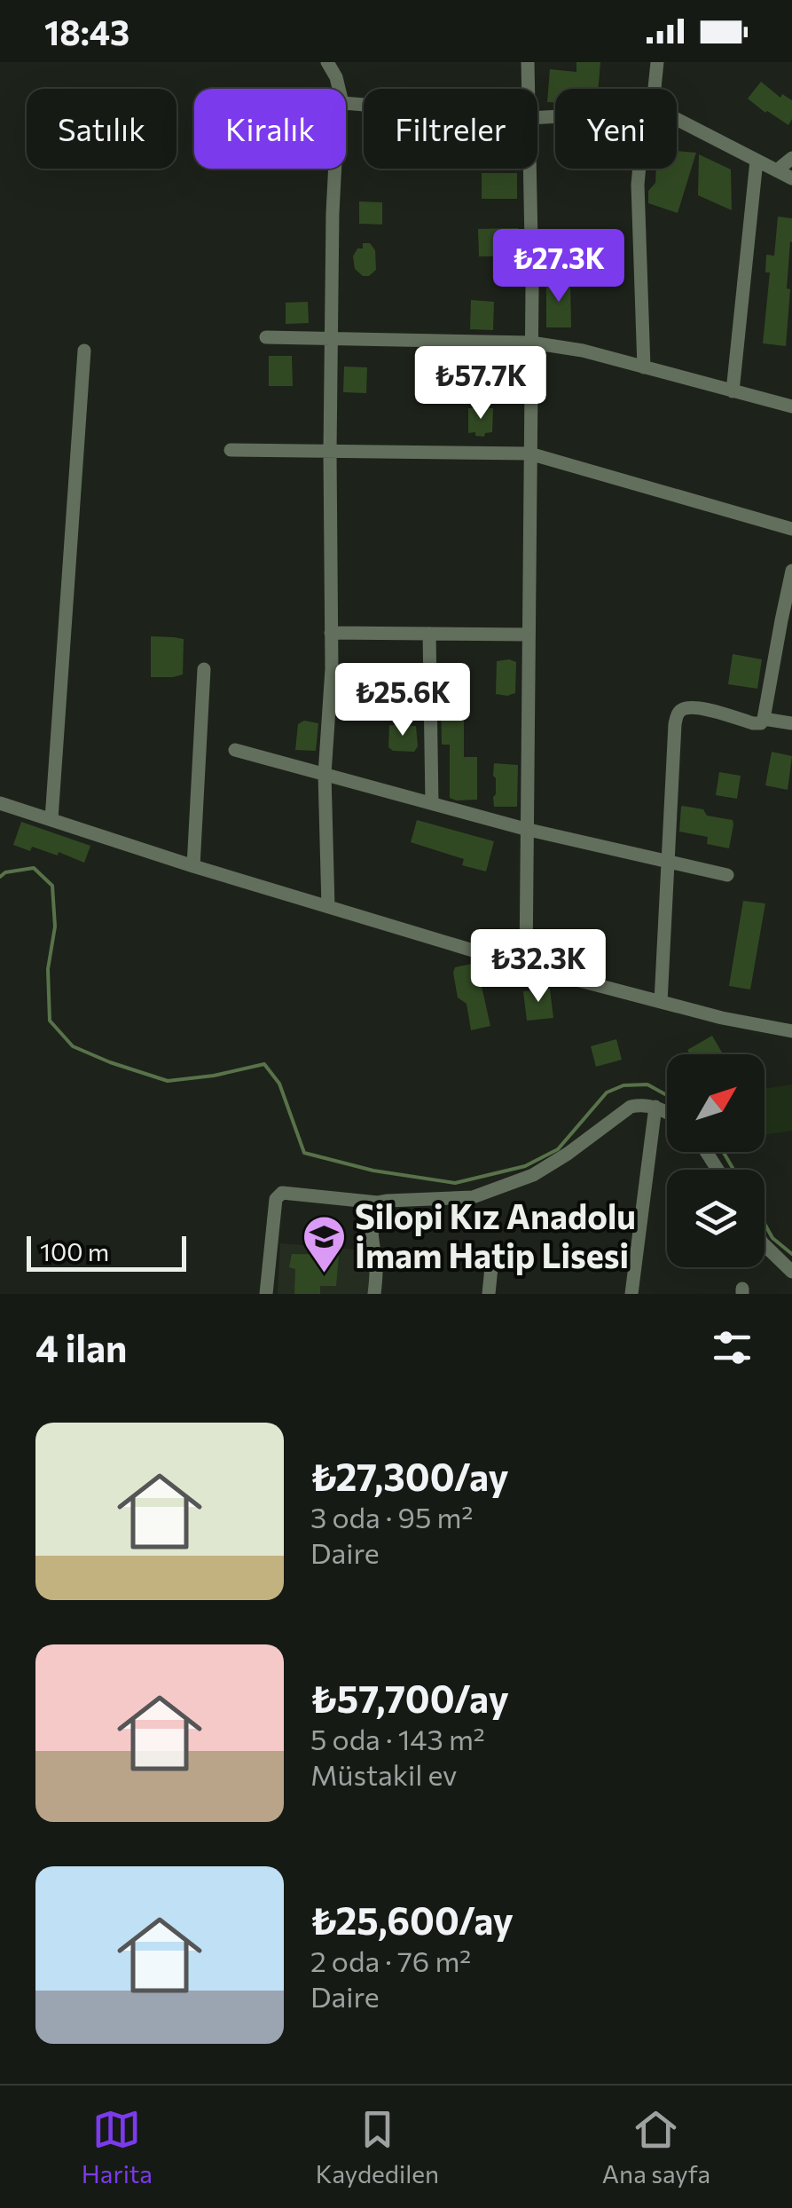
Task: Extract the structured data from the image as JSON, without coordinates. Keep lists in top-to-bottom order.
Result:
{
  "places": {
    "school or university": ["Silopi Kız Anadolu İmam Hatip Lisesi"]
  },
  "scale_bar": "100 m",
  "north": "top right",
  "page": {
    "status": "18:43",
    "chip": [
      "Satılık",
      "Kiralık",
      "Filtreler",
      "Yeni"
    ],
    "price": [
      "₺27.3K",
      "₺57.7K",
      "₺25.6K",
      "₺32.3K"
    ],
    "scale": "100 m",
    "heading": "4 ilan",
    "list": [
      {
        "name": "₺27,300/ay",
        "note": "3 oda · 95 m² · Daire"
      },
      {
        "name": "₺57,700/ay",
        "note": "5 oda · 143 m² · Müstakil ev"
      },
      {
        "name": "₺25,600/ay",
        "note": "2 oda · 76 m² · Daire"
      }
    ],
    "tabs": ["Harita", "Kaydedilen", "Ana sayfa"]
  }
}
